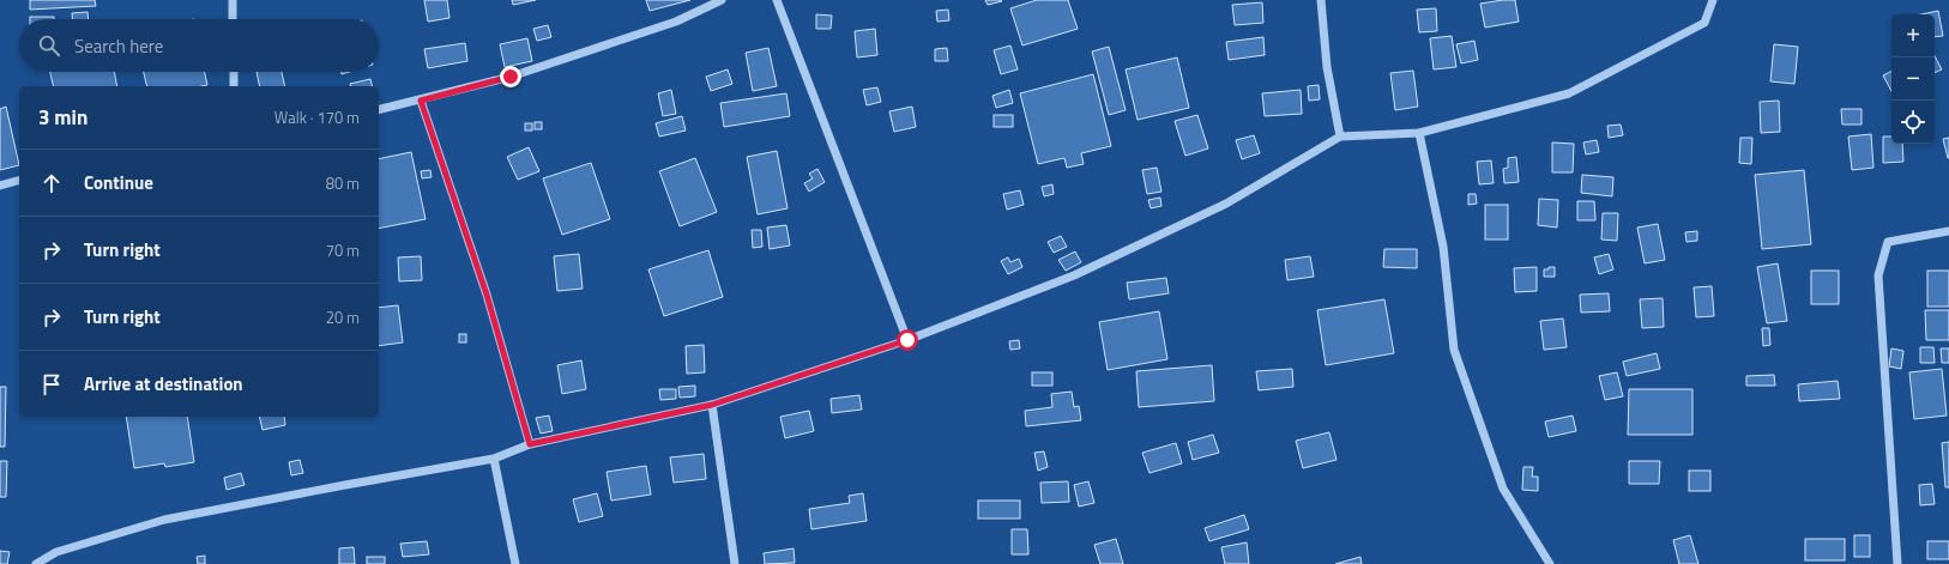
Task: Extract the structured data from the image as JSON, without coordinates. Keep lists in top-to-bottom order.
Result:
{
  "page": {
    "map_buttons": ["+", "−"],
    "search": "Search here",
    "heading": ["3 min", "Walk · 170 m"],
    "list": [
      ["Continue", "80 m"],
      ["Turn right", "70 m"],
      ["Turn right", "20 m"],
      "Arrive at destination"
    ]
  }
}
